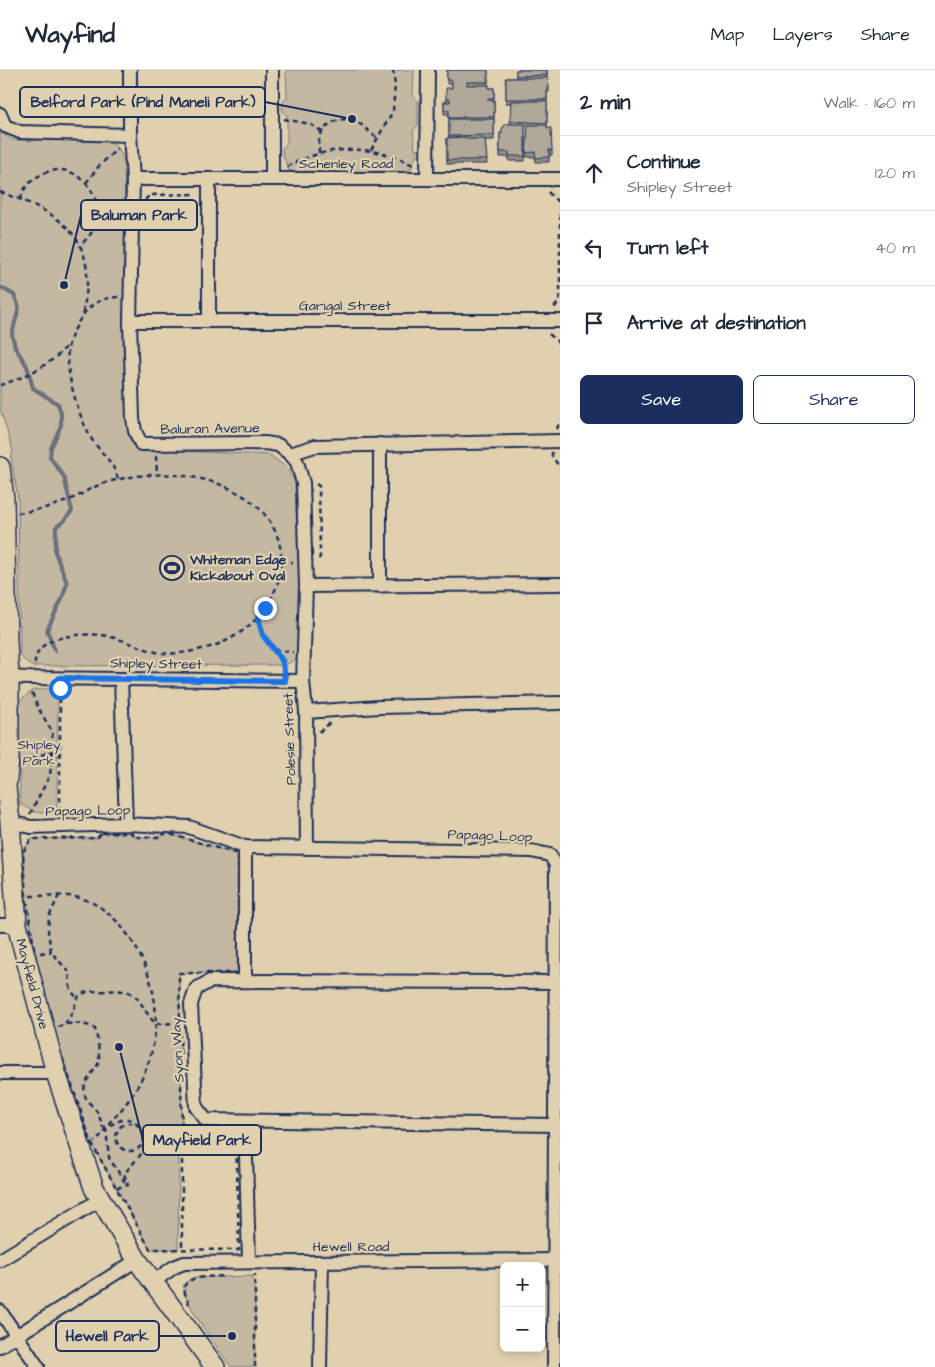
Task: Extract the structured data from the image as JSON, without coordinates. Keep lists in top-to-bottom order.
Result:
{
  "streets": {
    "street": [
      "Schenley Road",
      "Garigal Street",
      "Baluran Avenue",
      "Shipley Street",
      "Polesie Street",
      "Papago Loop",
      "Mayfield Drive",
      "Syon Way",
      "Hewell Road"
    ]
  },
  "crossings": [
    ["Schenley Road", "Baluran Avenue"],
    ["Garigal Street", "Baluran Avenue"],
    ["Baluran Avenue", "Polesie Street"],
    ["Shipley Street", "Polesie Street"],
    ["Shipley Street", "Mayfield Drive"],
    ["Polesie Street", "Papago Loop"],
    ["Papago Loop", "Mayfield Drive"],
    ["Papago Loop", "Syon Way"],
    ["Papago Loop", "Hewell Road"],
    ["Mayfield Drive", "Hewell Road"]
  ],
  "parks": ["Shipley Park"],
  "places": {
    "other": [
      "Belford Park (Pind Maneli Park)",
      "Baluman Park",
      "Mayfield Park",
      "Hewell Park"
    ],
    "sports": ["Whiteman Edge Kickabout Oval"]
  },
  "page": {
    "header": "Wayfind",
    "nav": ["Map", "Layers", "Share"],
    "heading": ["2 min", "Walk · 160 m"],
    "list": [
      ["Continue", "Shipley Street", "120 m"],
      ["Turn left", "40 m"],
      "Arrive at destination"
    ],
    "buttons": ["Save", "Share"],
    "map_buttons": ["+", "−"]
  }
}
